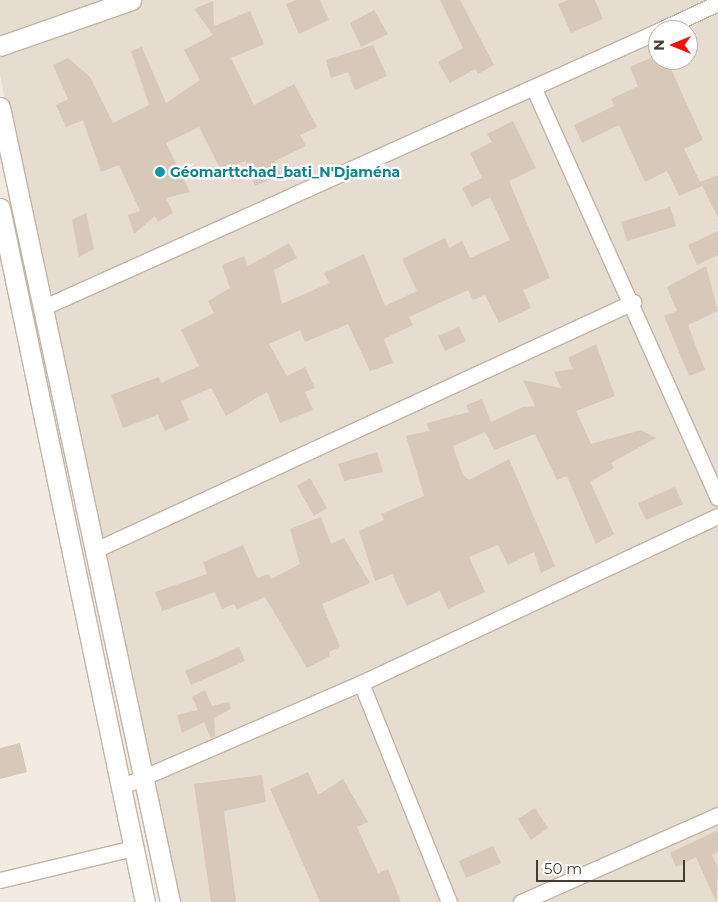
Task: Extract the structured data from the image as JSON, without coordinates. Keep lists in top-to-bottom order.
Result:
{
  "places": ["Géomarttchad_bati_N'Djaména"],
  "scale_bar": "50 m",
  "north": "left"
}
